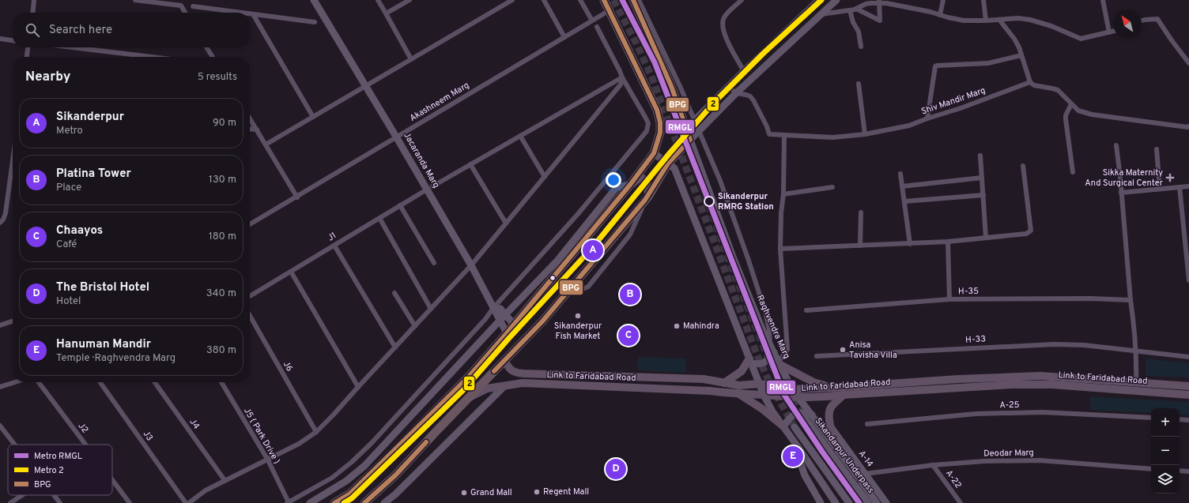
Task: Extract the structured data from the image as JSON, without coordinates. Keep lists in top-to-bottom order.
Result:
{
  "streets": {
    "main road": ["Link to Faridabad Road"],
    "street": [
      "Shiv Mandir Marg",
      "Akashneem Marg",
      "Jacaranda Marg",
      "J1",
      "H-35",
      "Raghvendra Marg",
      "H-33",
      "J6",
      "A-25",
      "J4",
      "J2",
      "J3",
      "J5 ( Park Drive )",
      "Deodar Marg",
      "Sikandarpur Underpass",
      "A-14",
      "A-22"
    ]
  },
  "crossings": [
    ["Akashneem Marg", "Jacaranda Marg"],
    ["Jacaranda Marg", "J1"],
    ["Raghvendra Marg", "Link to Faridabad Road"],
    ["Deodar Marg", "A-14"],
    ["Deodar Marg", "A-22"]
  ],
  "places": {
    "health": ["Sikka Maternity And Surgical Center"],
    "other": [
      "Sikanderpur RMRG Station",
      "Sikanderpur Fish Market",
      "Mahindra",
      "Anisa Tavisha Villa",
      "Regent Mall",
      "Grand Mall"
    ]
  },
  "lines": ["metro line RMGL", "metro line 2", "transit line BPG"],
  "legend": ["Metro RMGL", "Metro 2", "BPG"],
  "north": "top left",
  "page": {
    "search": "Search here",
    "heading": ["Nearby", "5 results"],
    "list": [
      {
        "mark": "A",
        "name": "Sikanderpur",
        "note": "Metro",
        "value": "90 m"
      },
      {
        "mark": "B",
        "name": "Platina Tower",
        "note": "Place",
        "value": "130 m"
      },
      {
        "mark": "C",
        "name": "Chaayos",
        "note": "Café",
        "value": "180 m"
      },
      {
        "mark": "D",
        "name": "The Bristol Hotel",
        "note": "Hotel",
        "value": "340 m"
      },
      {
        "mark": "E",
        "name": "Hanuman Mandir",
        "note": "Temple · Raghvendra Marg",
        "value": "380 m"
      }
    ],
    "pins": [
      "A",
      "B",
      "C",
      "E",
      "D"
    ],
    "map_buttons": ["+", "−"]
  }
}
